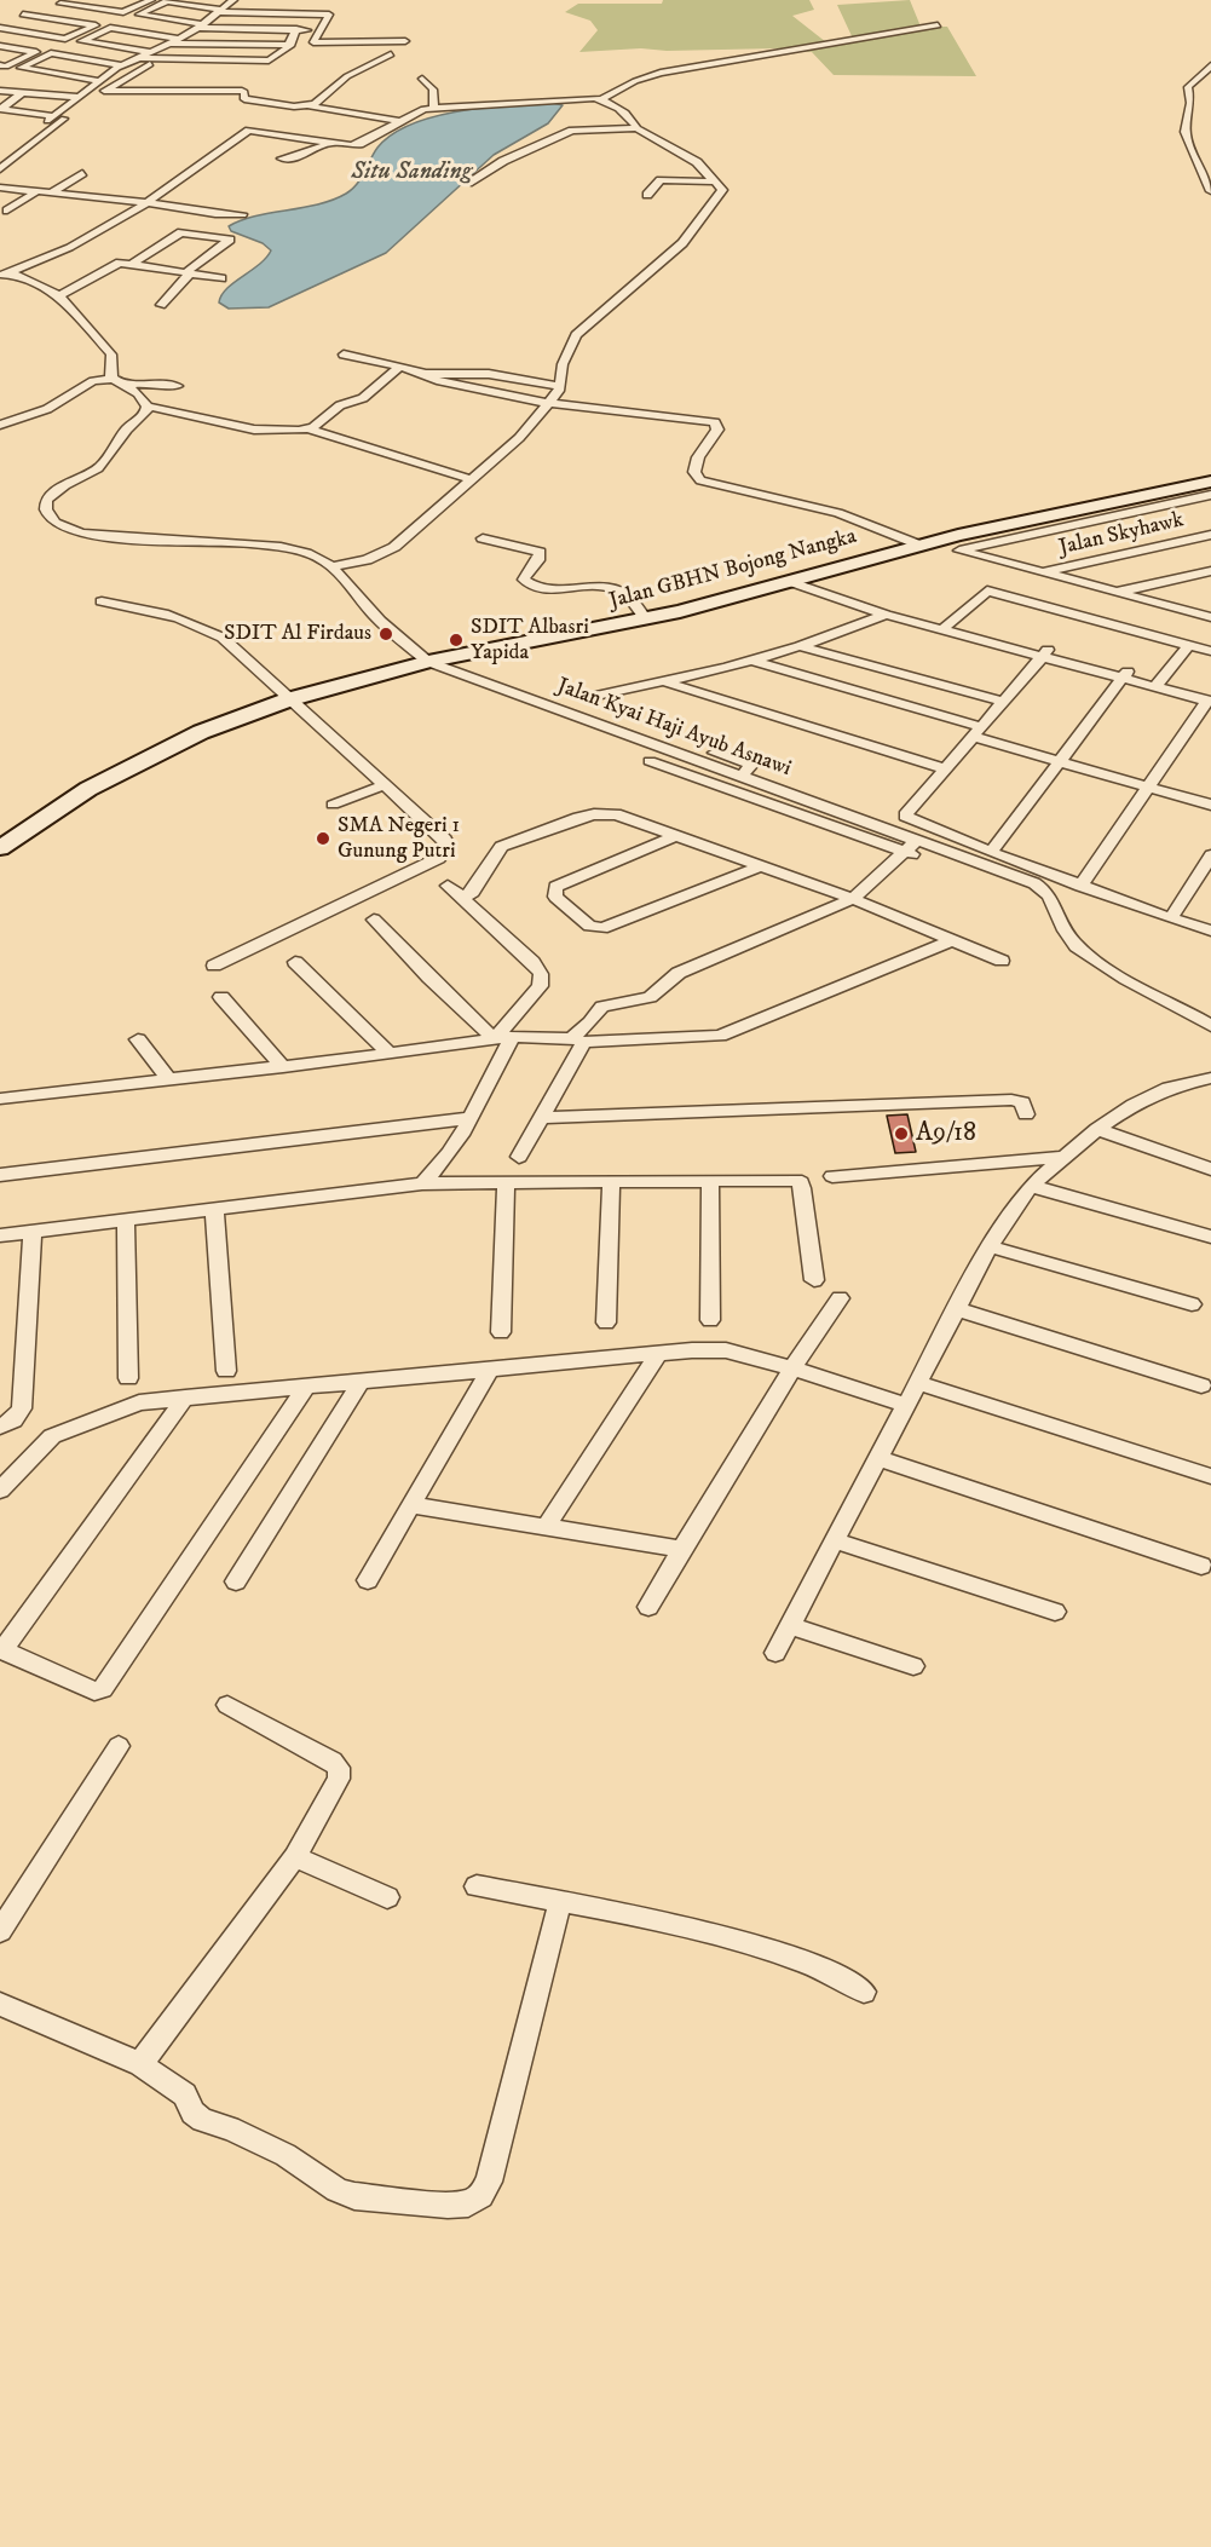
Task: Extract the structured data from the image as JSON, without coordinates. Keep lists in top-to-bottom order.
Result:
{
  "streets": {
    "street": ["Jalan Skyhawk", "Jalan GBHN Bojong Nangka", "Jalan Kyai Haji Ayub Asnawi"]
  },
  "crossings": [
    ["Jalan GBHN Bojong Nangka", "Jalan Kyai Haji Ayub Asnawi"]
  ],
  "water": ["Situ Sanding"],
  "places": [
    "SDIT Al Firdaus",
    "SDIT Albasri Yapida",
    "SMA Negeri 1 Gunung Putri",
    "A9/18"
  ]
}
